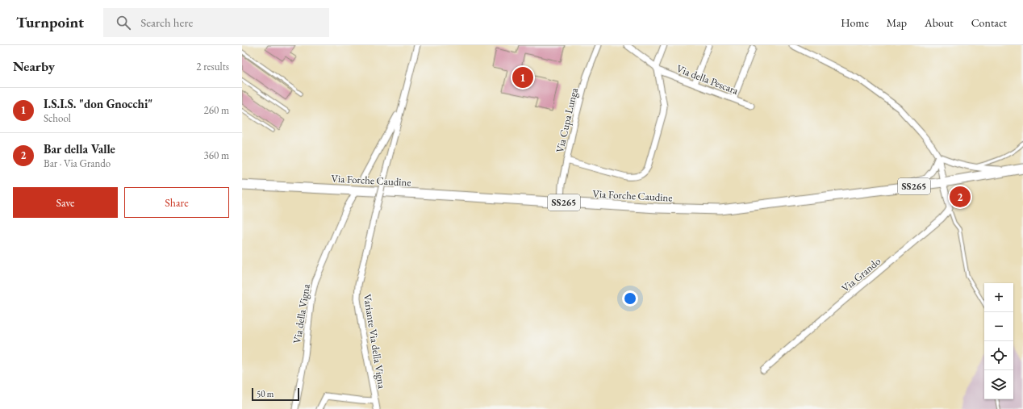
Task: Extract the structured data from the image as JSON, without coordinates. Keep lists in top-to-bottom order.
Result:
{
  "streets": {
    "main road": ["Via Forche Caudine", "SS265"],
    "street": [
      "Via della Pescara",
      "Via Cupa Lunga",
      "Via Grando",
      "Via della Vigna",
      "Variante Via della Vigna"
    ]
  },
  "crossings": [
    ["Via Cupa Lunga", "Via Forche Caudine"],
    ["Via Forche Caudine", "Via della Vigna"]
  ],
  "scale_bar": "50 m",
  "page": {
    "header": "Turnpoint",
    "search": "Search here",
    "nav": [
      "Home",
      "Map",
      "About",
      "Contact"
    ],
    "heading": ["Nearby", "2 results"],
    "pins": ["1", "2"],
    "list": [
      {
        "mark": "1",
        "name": "I.S.I.S. \"don Gnocchi\"",
        "note": "School",
        "value": "260 m"
      },
      {
        "mark": "2",
        "name": "Bar della Valle",
        "note": "Bar · Via Grando",
        "value": "360 m"
      }
    ],
    "buttons": ["Save", "Share"],
    "map_buttons": ["+", "−"],
    "scale": "50 m"
  }
}
